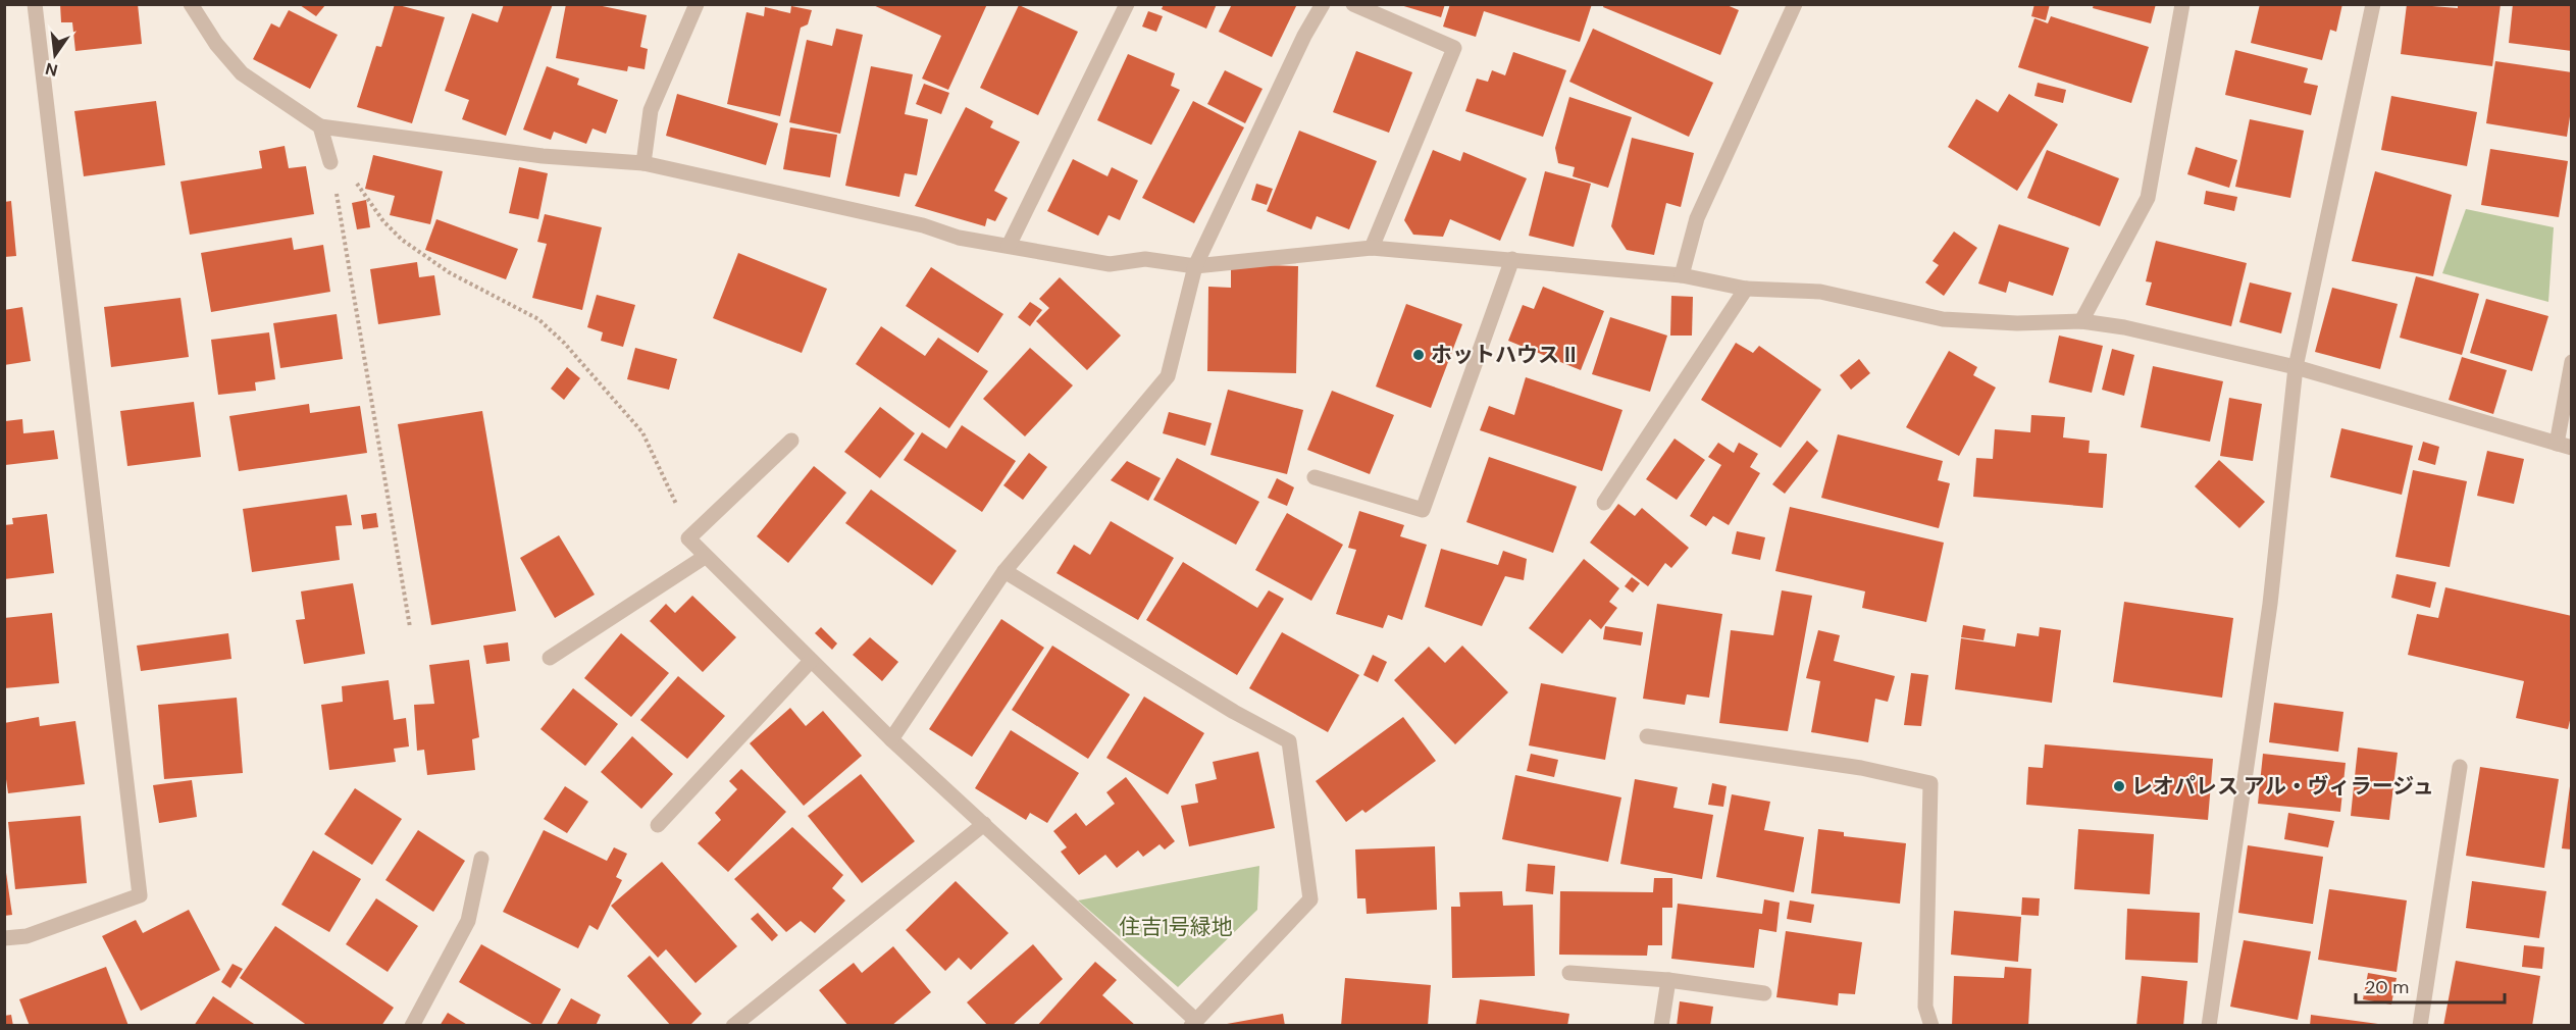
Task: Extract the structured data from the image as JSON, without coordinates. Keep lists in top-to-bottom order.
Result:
{
  "parks": ["住吉1号緑地"],
  "places": ["ホットハウス II", "レオパレス アル・ヴィラージュ"],
  "scale_bar": "20 m",
  "north": "bottom"
}
